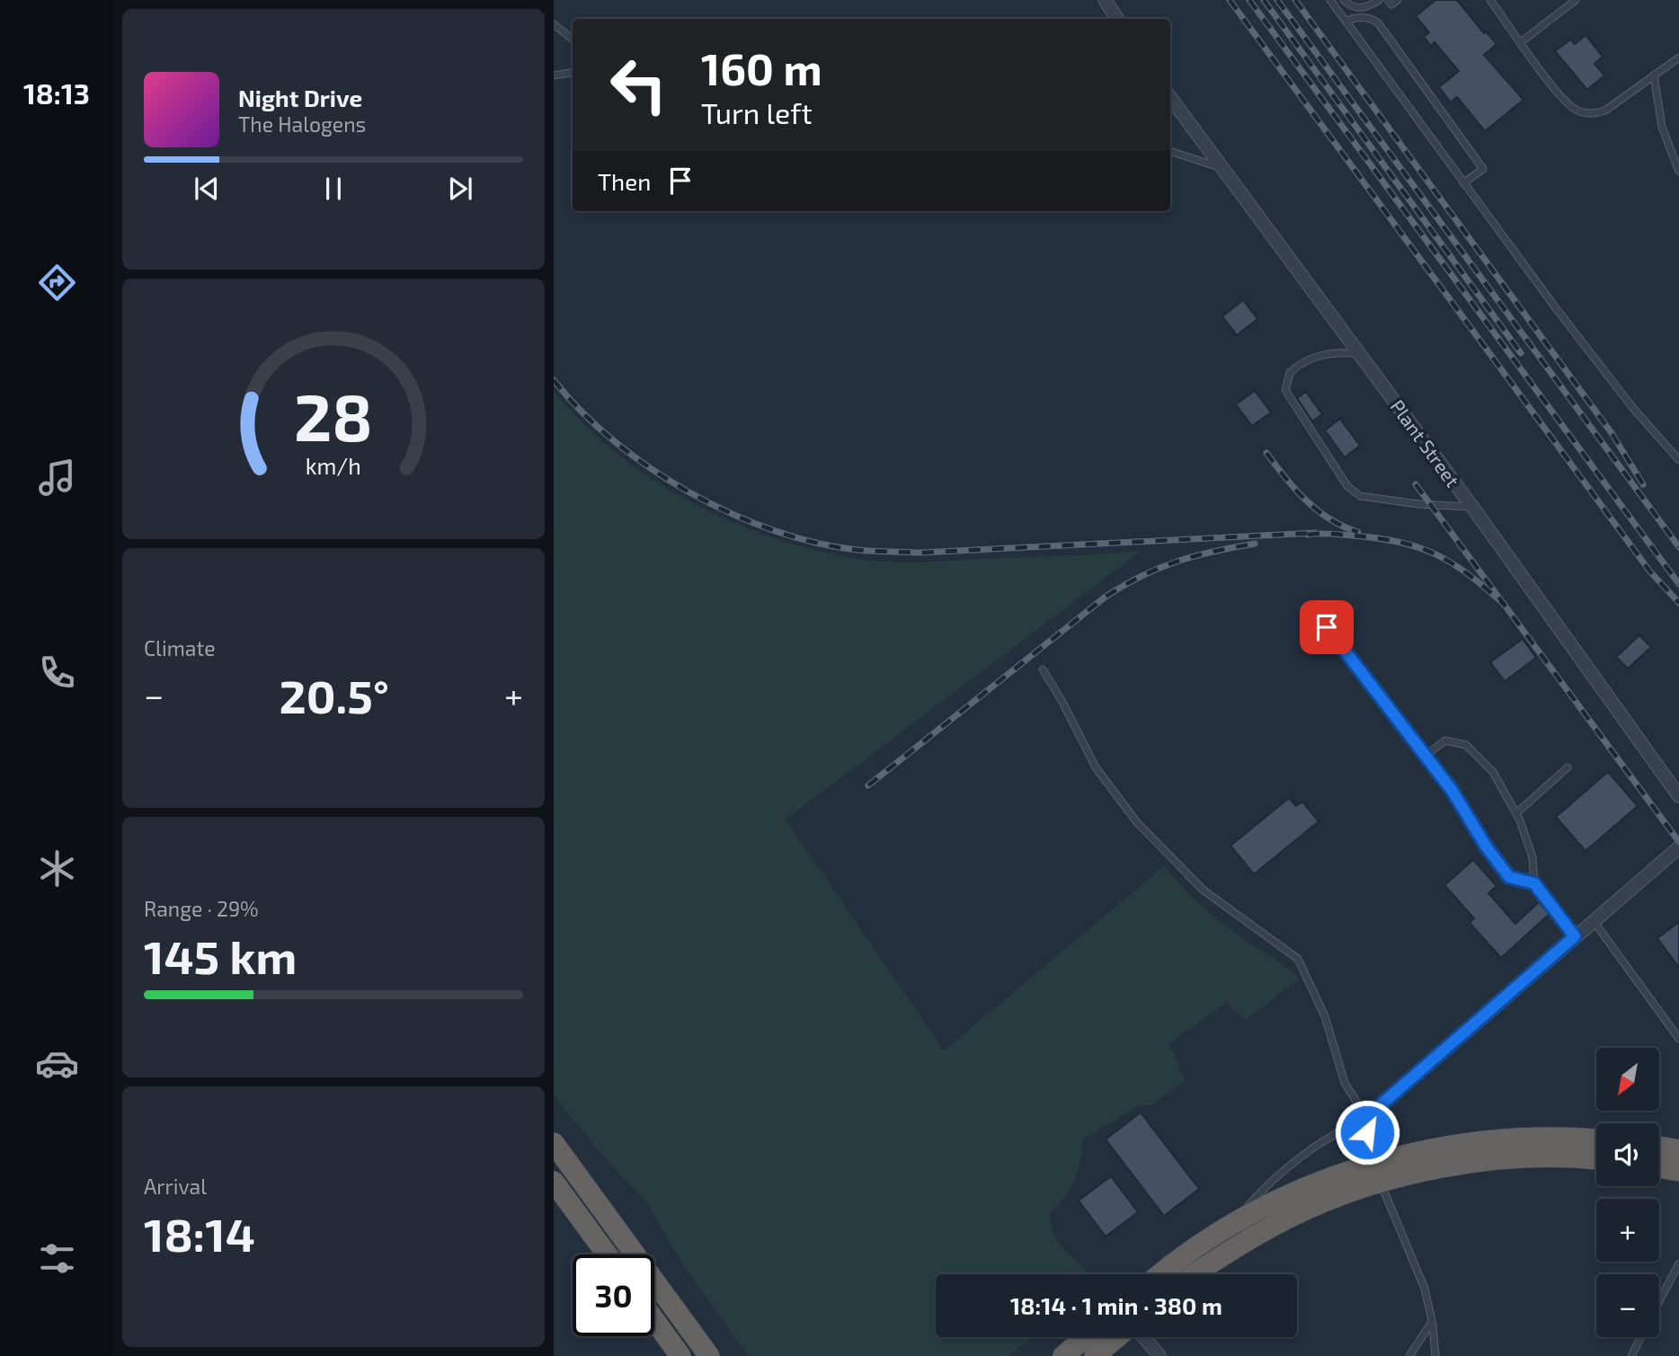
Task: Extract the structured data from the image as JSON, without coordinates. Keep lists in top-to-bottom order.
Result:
{
  "streets": {
    "street": ["Plant Street"]
  },
  "north": "bottom left",
  "page": {
    "tabs": "18:13",
    "turn": ["160 m", "Turn left"],
    "song": ["Night Drive", "The Halogens"],
    "then": "Then",
    "tile": [
      "Climate",
      ["Range · 29%", "145 km"],
      ["Arrival", "18:14"]
    ],
    "heat": ["−", "20.5°", "+"],
    "map_buttons": ["+", "−"],
    "limit": "30",
    "trip": "18:14 · 1 min · 380 m",
    "gauge": ["28", "km/h"]
  }
}
